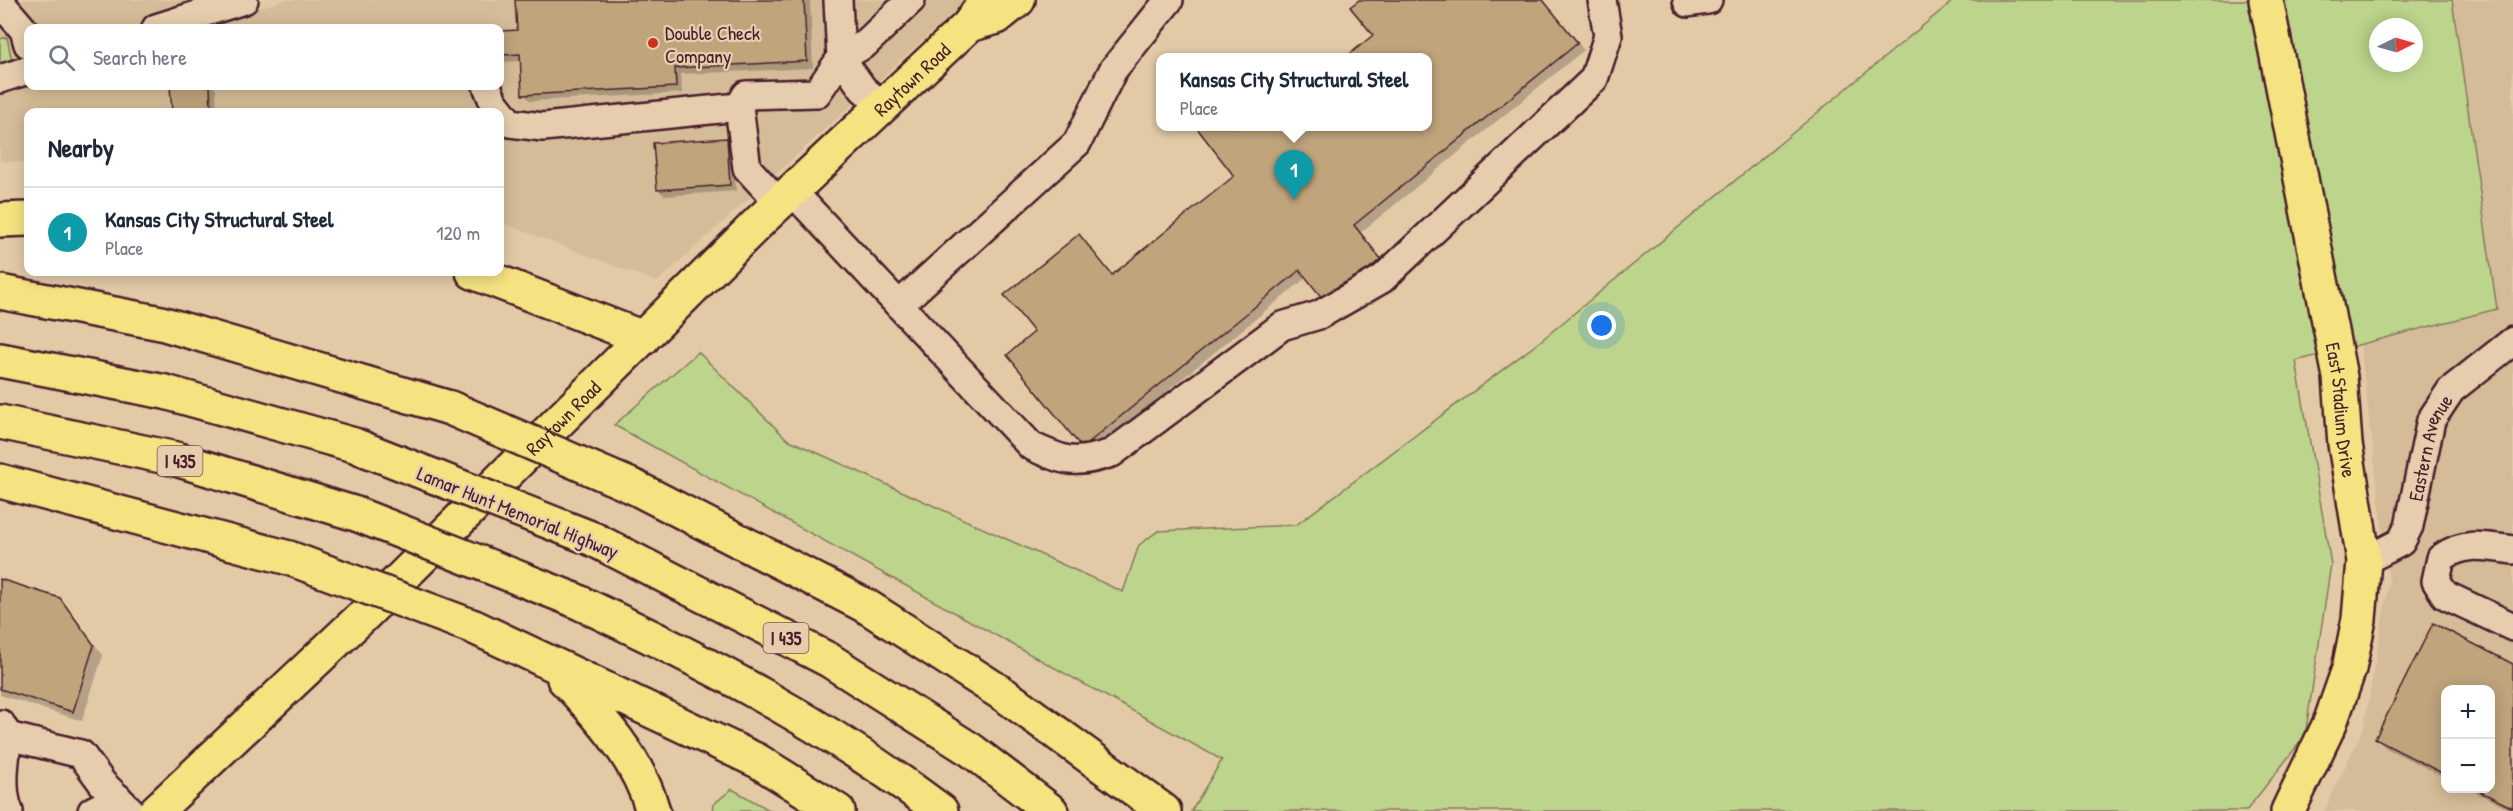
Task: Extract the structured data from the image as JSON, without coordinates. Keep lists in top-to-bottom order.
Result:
{
  "streets": {
    "main road": [
      "Raytown Road",
      "East Stadium Drive",
      "I 435",
      "Lamar Hunt Memorial Highway"
    ],
    "street": ["Eastern Avenue"]
  },
  "crossings": [
    ["East Stadium Drive", "Eastern Avenue"]
  ],
  "places": ["Double Check Company"],
  "north": "right",
  "page": {
    "search": "Search here",
    "popup": ["Kansas City Structural Steel", "Place"],
    "heading": "Nearby",
    "pins": "1",
    "list": [
      {
        "mark": "1",
        "name": "Kansas City Structural Steel",
        "note": "Place",
        "value": "120 m"
      }
    ],
    "map_buttons": ["+", "−"]
  }
}
